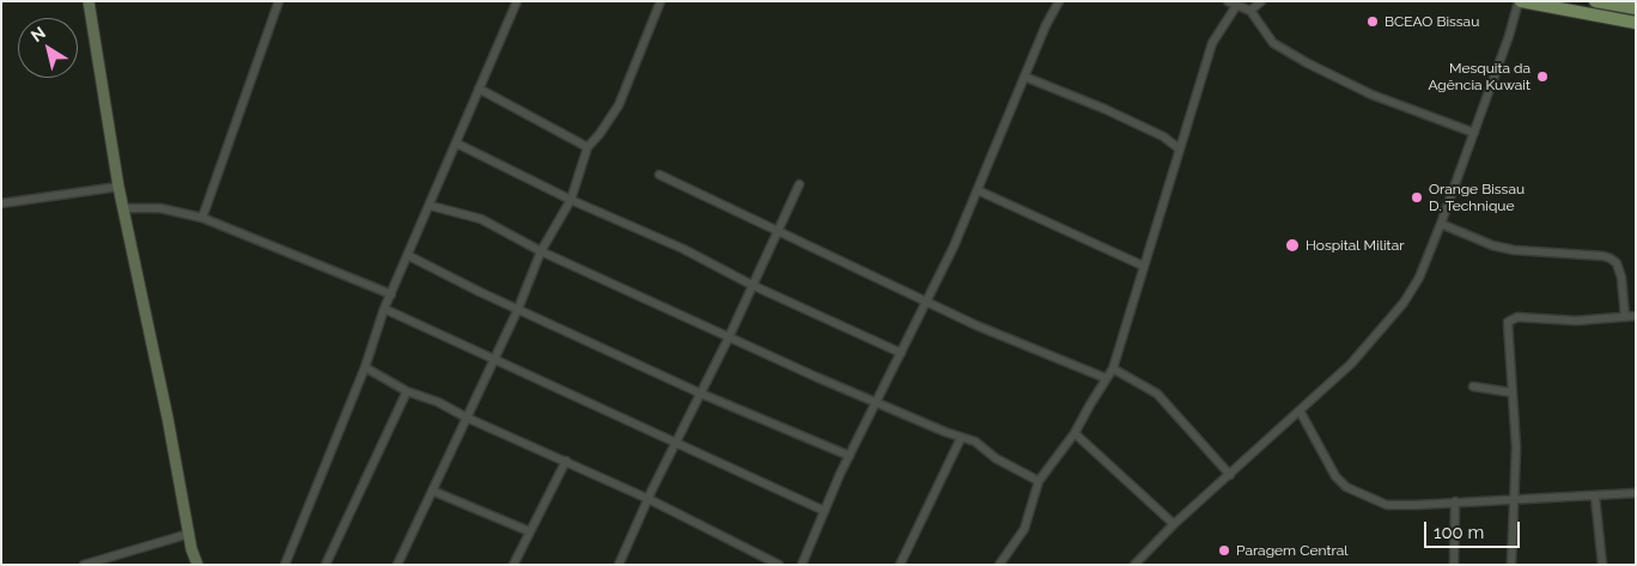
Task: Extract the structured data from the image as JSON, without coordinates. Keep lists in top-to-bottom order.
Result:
{
  "places": [
    "BCEAO Bissau",
    "Mesquita da Agência Kuwait",
    "Orange Bissau D. Technique",
    "Hospital Militar",
    "Paragem Central"
  ],
  "scale_bar": "100 m",
  "north": "top left"
}
